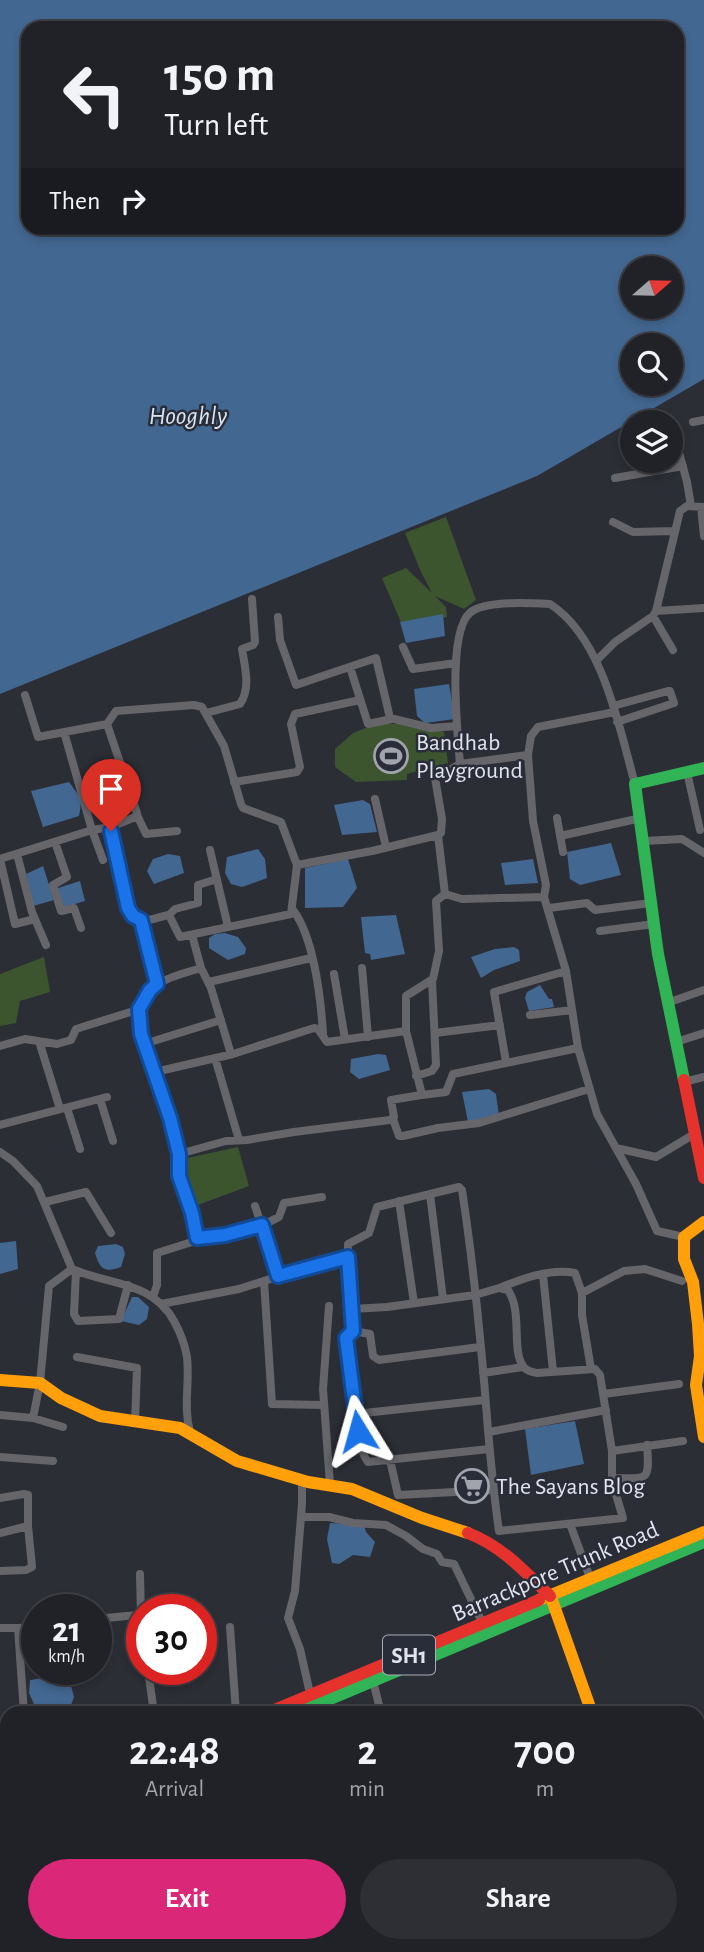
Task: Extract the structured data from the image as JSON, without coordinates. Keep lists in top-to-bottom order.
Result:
{
  "streets": {
    "street": ["Barrackpore Trunk Road", "SH1"]
  },
  "water": ["Hooghly"],
  "places": {
    "sports": ["Bandhab Playground"],
    "supermarket": ["The Sayans Blog"]
  },
  "north": "right",
  "page": {
    "turn": ["150 m", "Turn left"],
    "then": "Then",
    "speed": "21 km/h",
    "limit": "30",
    "eta": [
      "22:48",
      "Arrival",
      "2",
      "min",
      "700",
      "m"
    ],
    "buttons": ["Exit", "Share"]
  }
}
